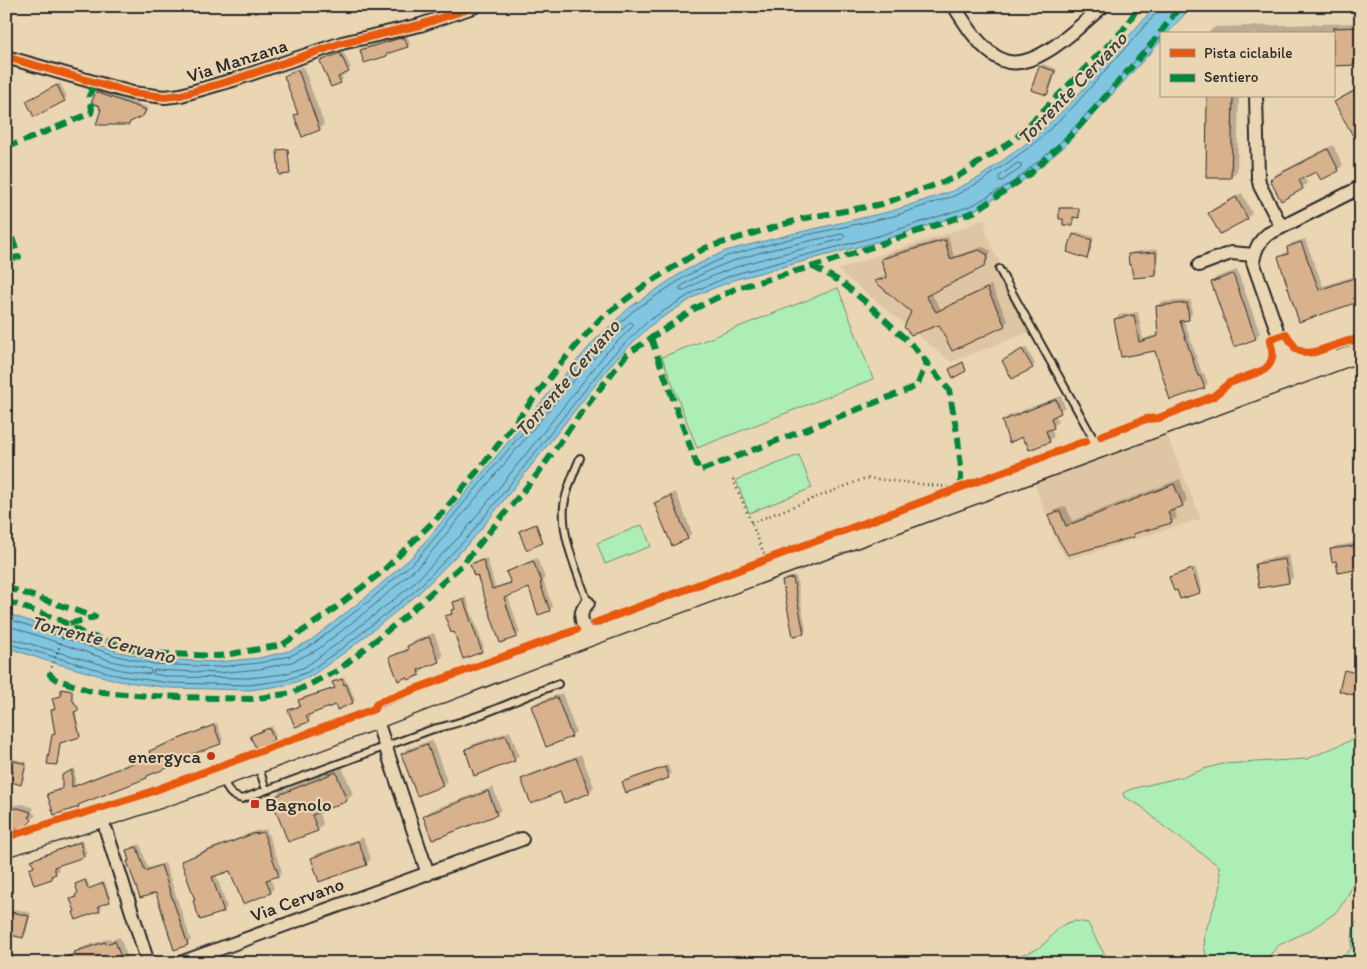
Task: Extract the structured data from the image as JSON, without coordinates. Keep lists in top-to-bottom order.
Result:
{
  "streets": {
    "street": ["Via Manzana", "Via Cervano"]
  },
  "water": ["Torrente Cervano"],
  "places": {
    "other": ["energyca"],
    "transit": ["Bagnolo"]
  },
  "legend": ["Pista ciclabile", "Sentiero"]
}
